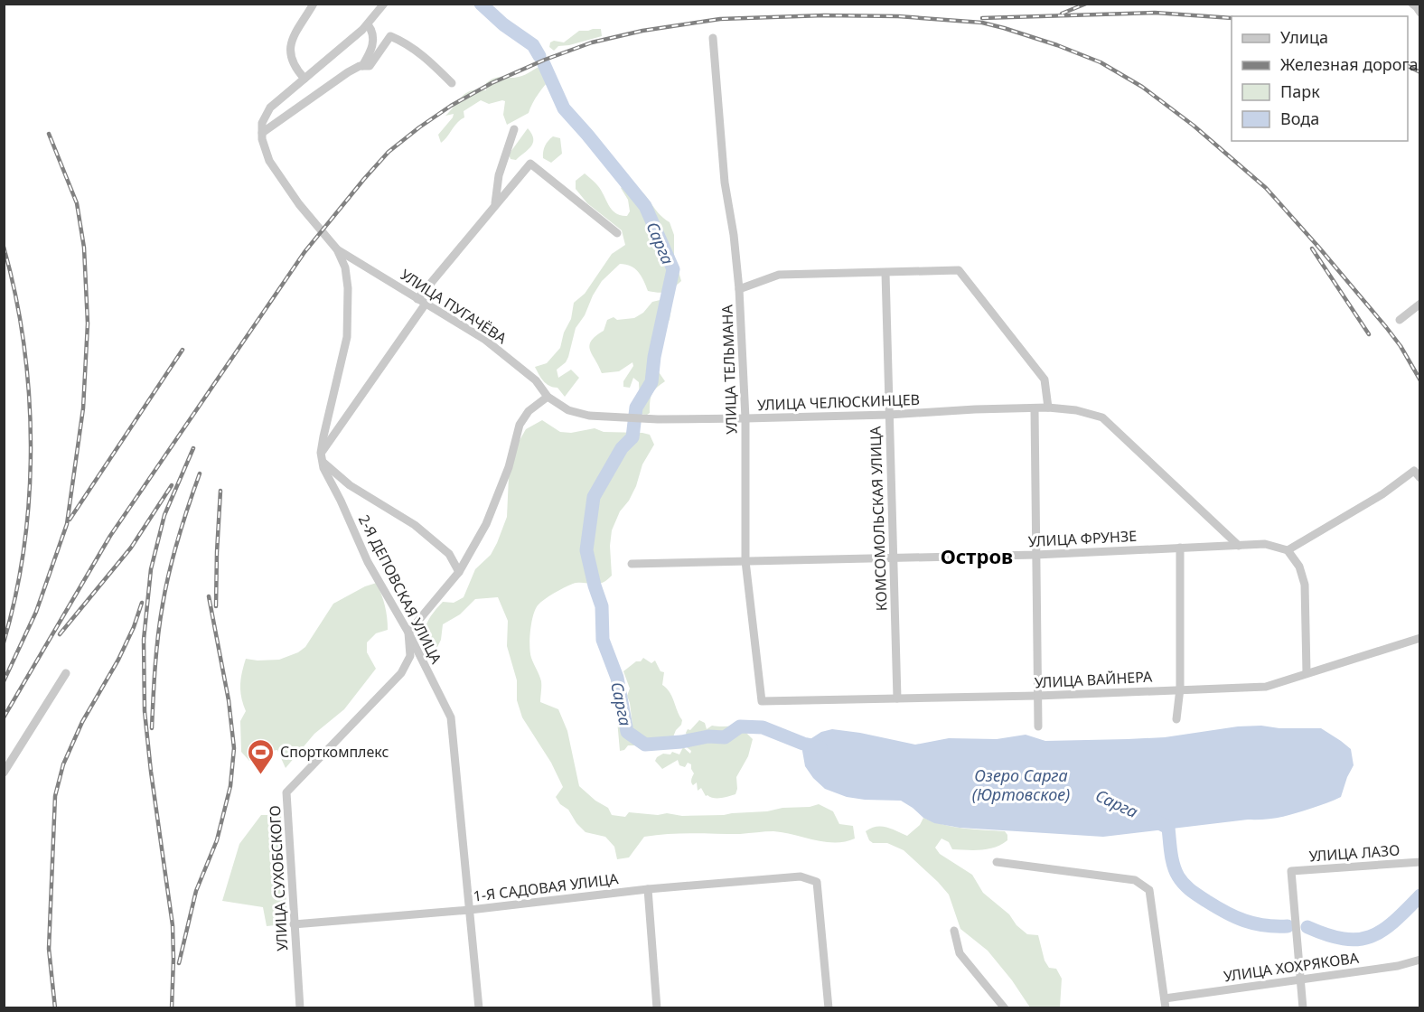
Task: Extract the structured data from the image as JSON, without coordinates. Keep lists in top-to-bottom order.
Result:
{
  "streets": {
    "street": [
      "УЛИЦА ПУГАЧЁВА",
      "УЛИЦА ТЕЛЬМАНА",
      "УЛИЦА ЧЕЛЮСКИНЦЕВ",
      "КОМСОМОЛЬСКАЯ УЛИЦА",
      "УЛИЦА ФРУНЗЕ",
      "2-Я ДЕПОВСКАЯ УЛИЦА",
      "УЛИЦА ВАЙНЕРА",
      "УЛИЦА ЛАЗО",
      "УЛИЦА СУХОБСКОГО",
      "1-Я САДОВАЯ УЛИЦА",
      "УЛИЦА ХОХРЯКОВА"
    ]
  },
  "crossings": [
    ["УЛИЦА ПУГАЧЁВА", "УЛИЦА ЧЕЛЮСКИНЦЕВ"],
    ["УЛИЦА ТЕЛЬМАНА", "УЛИЦА ЧЕЛЮСКИНЦЕВ"],
    ["УЛИЦА ТЕЛЬМАНА", "УЛИЦА ФРУНЗЕ"],
    ["УЛИЦА ТЕЛЬМАНА", "УЛИЦА ВАЙНЕРА"],
    ["УЛИЦА ЧЕЛЮСКИНЦЕВ", "КОМСОМОЛЬСКАЯ УЛИЦА"],
    ["УЛИЦА ЧЕЛЮСКИНЦЕВ", "УЛИЦА ФРУНЗЕ"],
    ["КОМСОМОЛЬСКАЯ УЛИЦА", "УЛИЦА ФРУНЗЕ"],
    ["КОМСОМОЛЬСКАЯ УЛИЦА", "УЛИЦА ВАЙНЕРА"],
    ["2-Я ДЕПОВСКАЯ УЛИЦА", "УЛИЦА СУХОБСКОГО"],
    ["2-Я ДЕПОВСКАЯ УЛИЦА", "1-Я САДОВАЯ УЛИЦА"],
    ["УЛИЦА ЛАЗО", "УЛИЦА ХОХРЯКОВА"],
    ["УЛИЦА СУХОБСКОГО", "1-Я САДОВАЯ УЛИЦА"]
  ],
  "districts": ["Остров"],
  "water": ["Сарга", "Озеро Сарга (Юртовское)"],
  "places": {
    "sports": ["Спорткомплекс"]
  },
  "legend": [
    "Улица",
    "Железная дорога",
    "Парк",
    "Вода"
  ]
}
